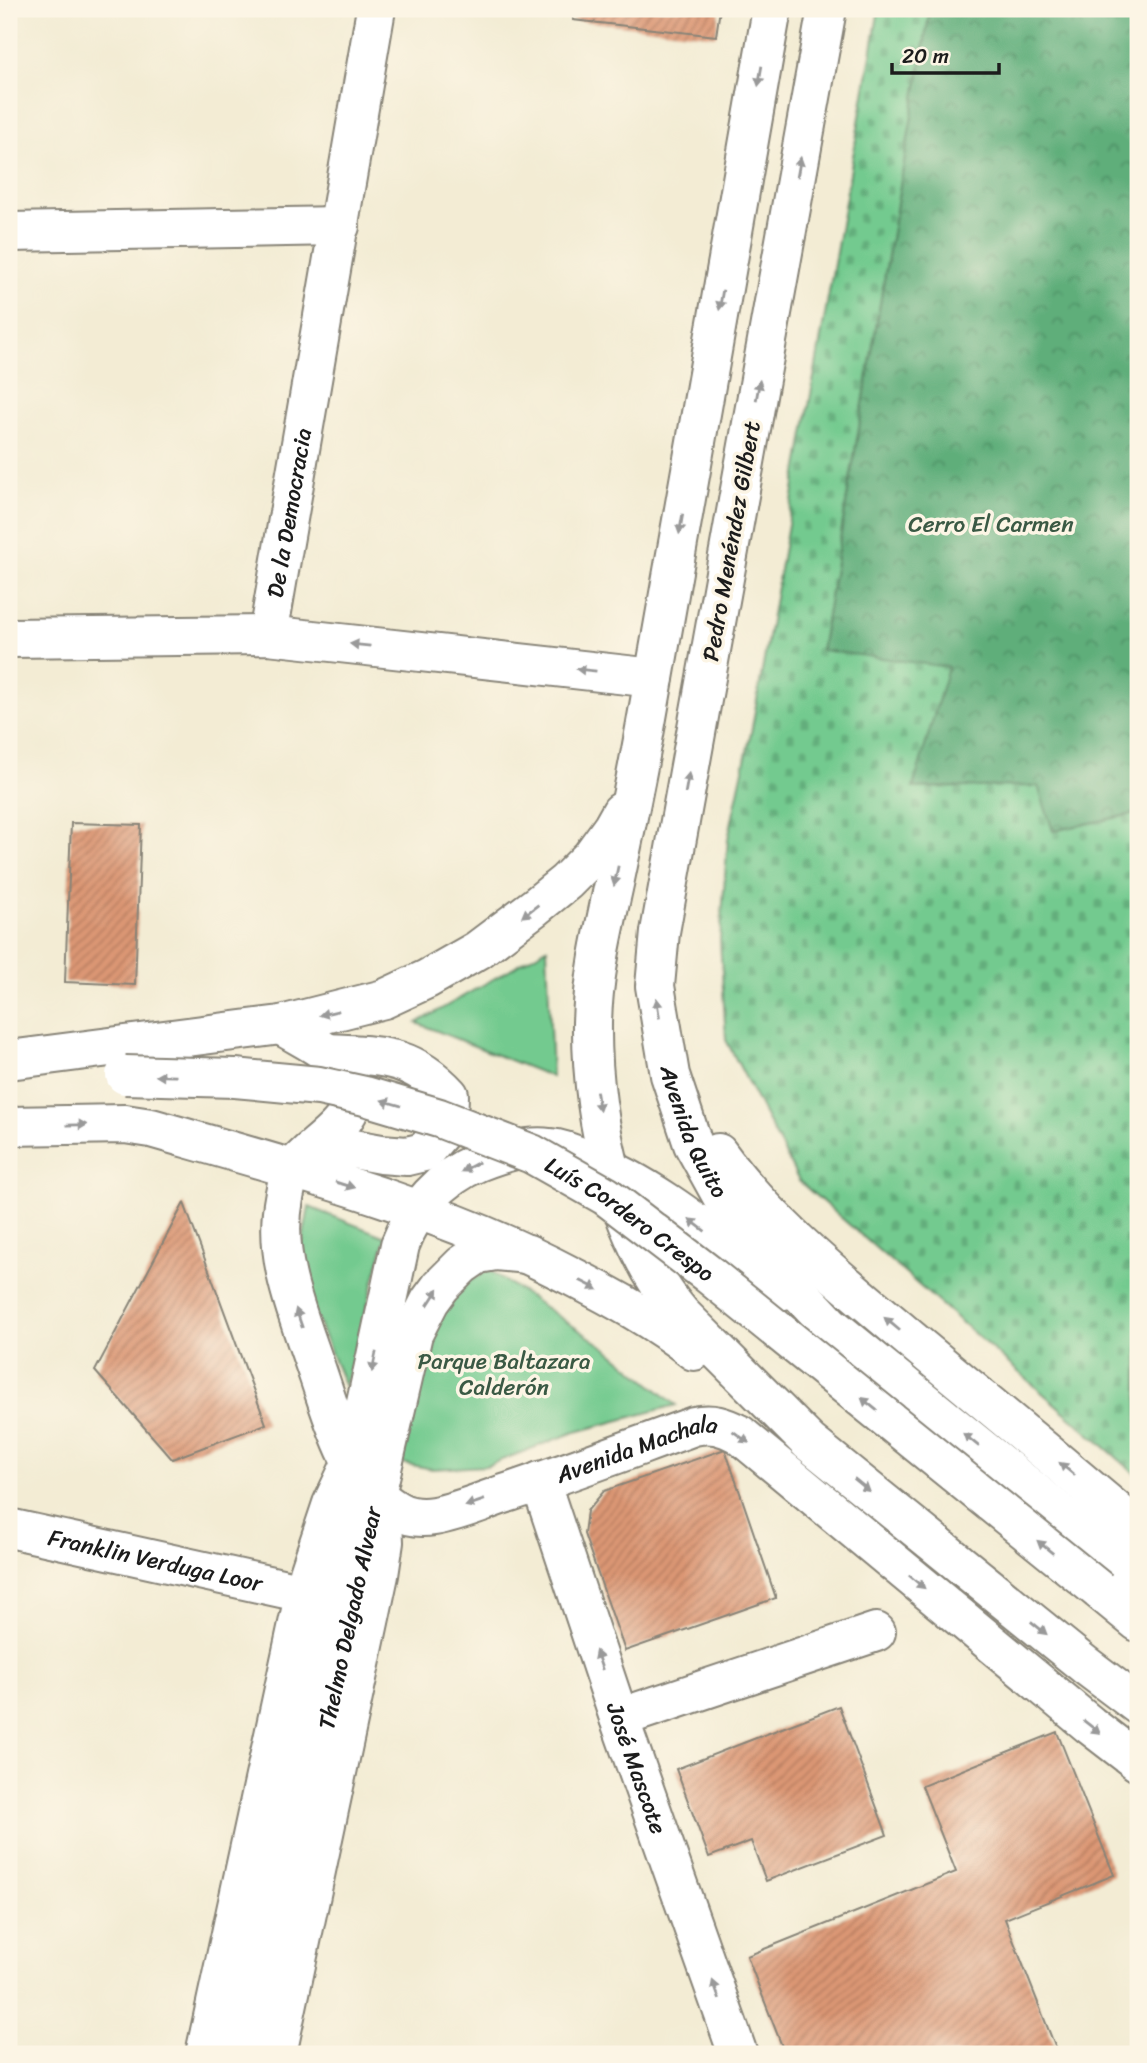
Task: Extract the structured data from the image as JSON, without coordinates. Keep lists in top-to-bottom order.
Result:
{
  "streets": {
    "main road": [
      "De la Democracia",
      "Pedro Menéndez Gilbert",
      "Avenida Quito",
      "Luís Cordero Crespo",
      "Avenida Machala",
      "Franklin Verduga Loor",
      "Thelmo Delgado Alvear",
      "José Mascote"
    ]
  },
  "crossings": [
    ["Pedro Menéndez Gilbert", "Avenida Quito"],
    ["Avenida Quito", "Thelmo Delgado Alvear"],
    ["Avenida Machala", "Thelmo Delgado Alvear"],
    ["Avenida Machala", "José Mascote"],
    ["Franklin Verduga Loor", "Thelmo Delgado Alvear"]
  ],
  "one_way": ["José Mascote"],
  "parks": ["Cerro El Carmen", "Parque Baltazara Calderón"],
  "scale_bar": "20 m"
}
